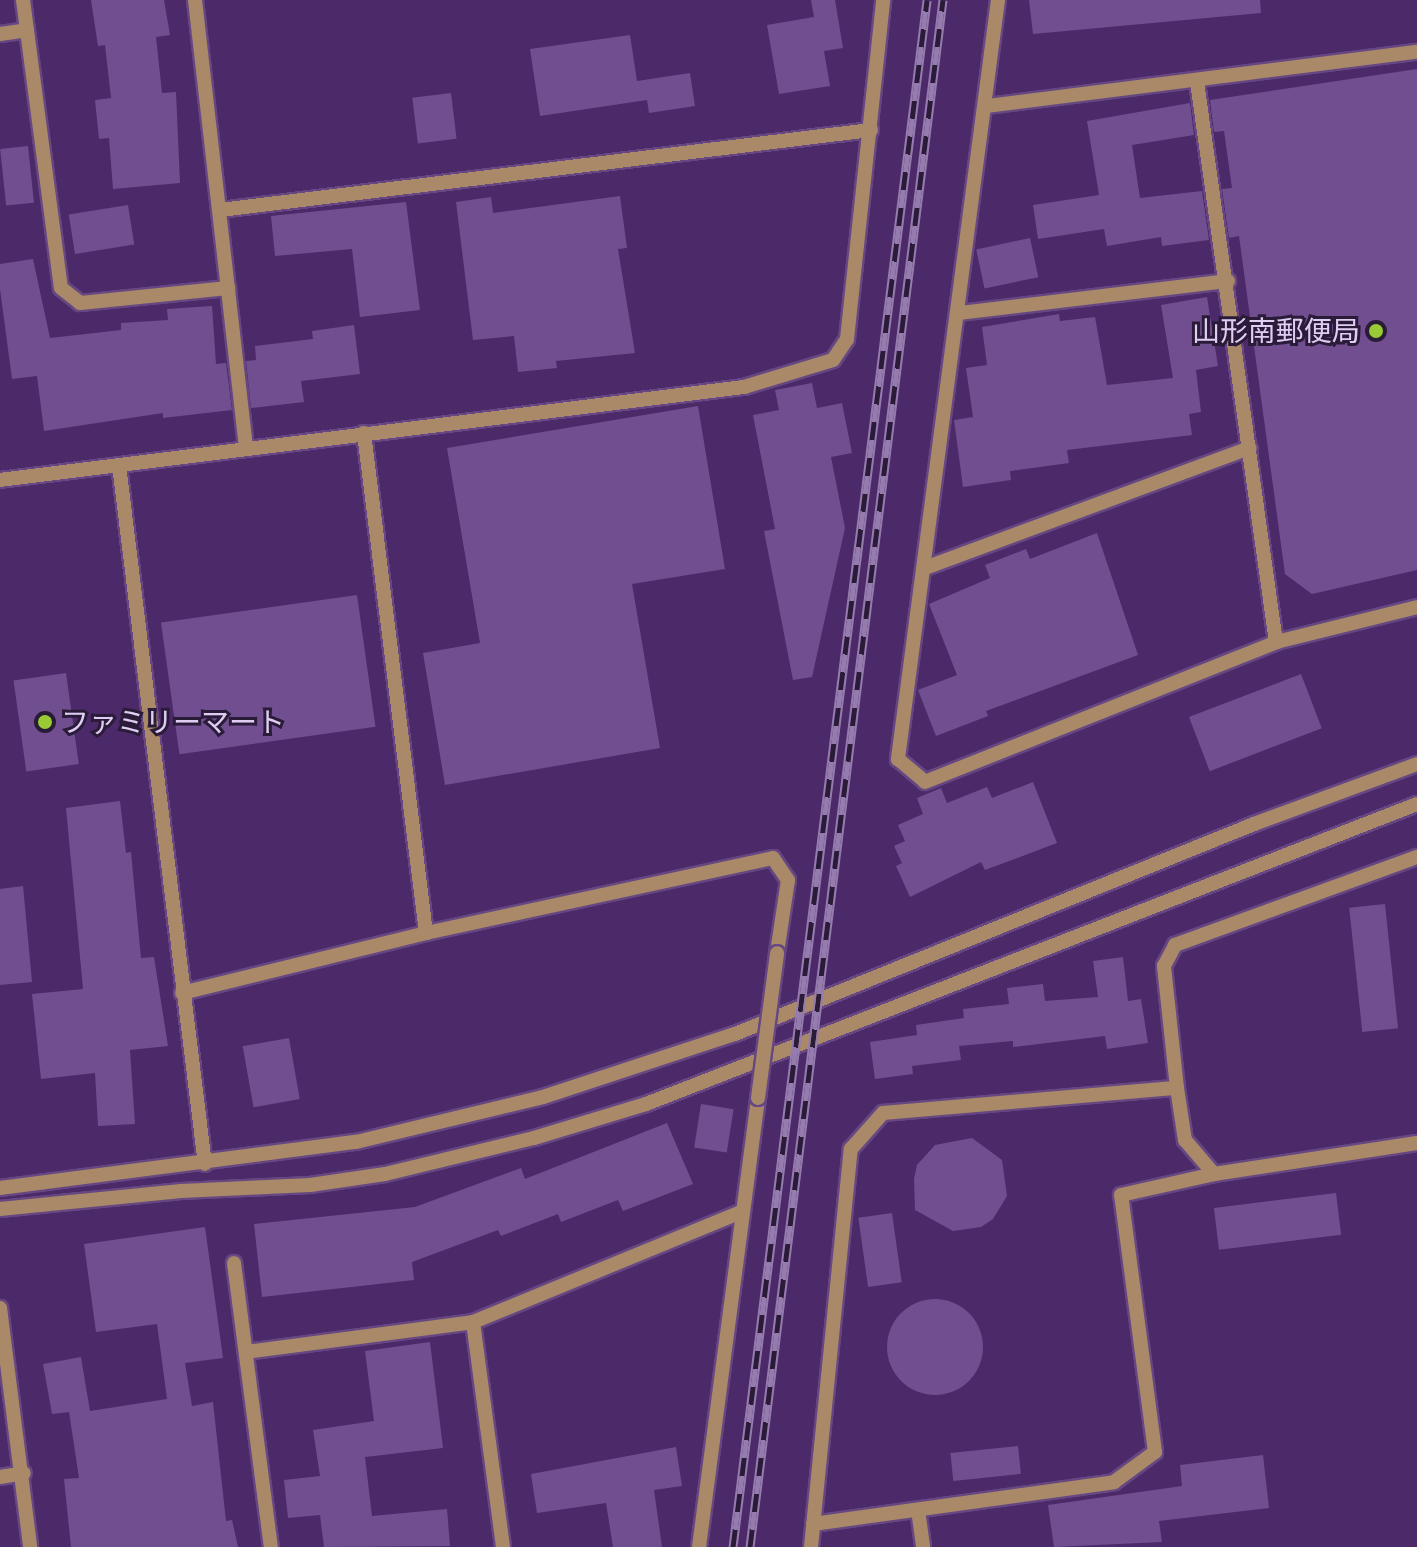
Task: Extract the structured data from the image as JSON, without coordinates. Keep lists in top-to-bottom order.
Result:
{
  "places": ["山形南郵便局", "ファミリーマート"]
}
